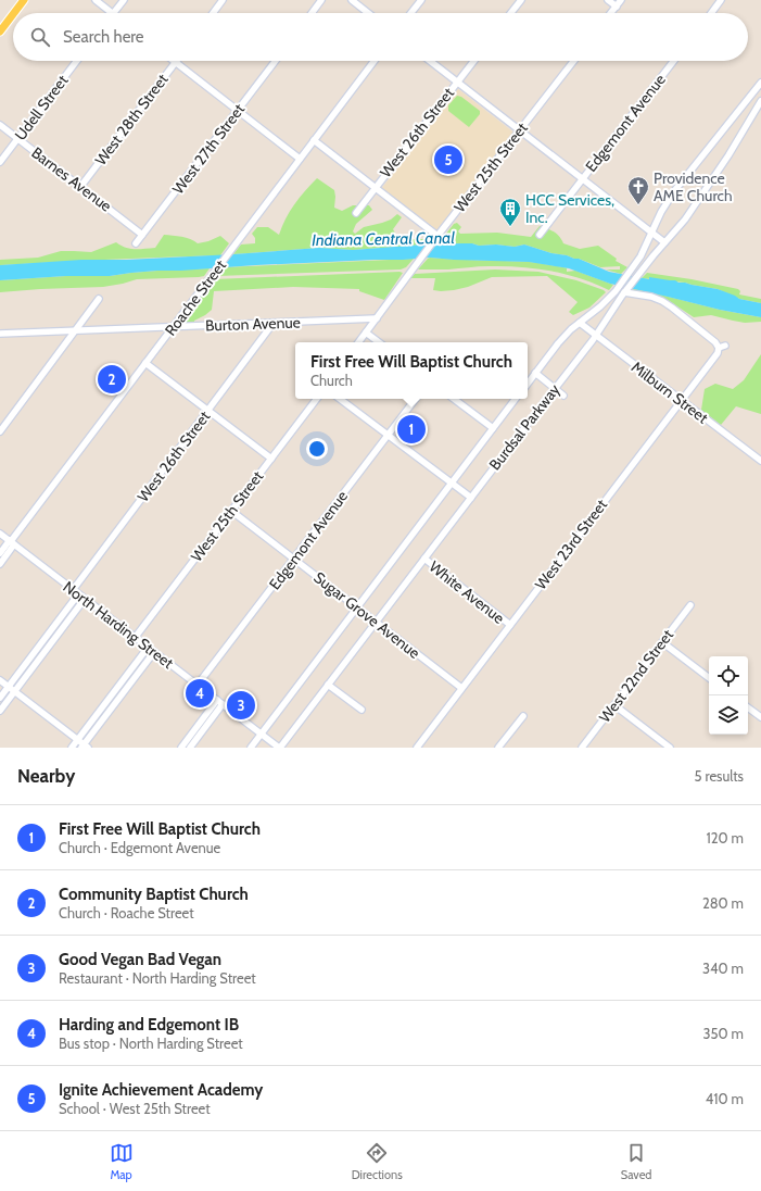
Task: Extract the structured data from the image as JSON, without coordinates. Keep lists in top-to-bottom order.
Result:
{
  "streets": {
    "street": [
      "Udell Street",
      "West 28th Street",
      "Edgemont Avenue",
      "West 26th Street",
      "West 27th Street",
      "West 25th Street",
      "Barnes Avenue",
      "Roache Street",
      "Burton Avenue",
      "Milburn Street",
      "Burdsal Parkway",
      "West 23rd Street",
      "White Avenue",
      "Sugar Grove Avenue",
      "North Harding Street",
      "West 22nd Street"
    ]
  },
  "crossings": [
    ["Udell Street", "Barnes Avenue"],
    ["West 28th Street", "Barnes Avenue"],
    ["Edgemont Avenue", "Sugar Grove Avenue"],
    ["Edgemont Avenue", "North Harding Street"],
    ["West 26th Street", "Burton Avenue"],
    ["West 26th Street", "North Harding Street"],
    ["West 27th Street", "Barnes Avenue"],
    ["West 25th Street", "Burton Avenue"],
    ["West 25th Street", "Sugar Grove Avenue"],
    ["West 25th Street", "North Harding Street"],
    ["Roache Street", "Burton Avenue"],
    ["Roache Street", "North Harding Street"],
    ["Milburn Street", "Burdsal Parkway"],
    ["Milburn Street", "West 23rd Street"],
    ["Burdsal Parkway", "White Avenue"],
    ["Burdsal Parkway", "Sugar Grove Avenue"],
    ["Burdsal Parkway", "North Harding Street"],
    ["West 23rd Street", "White Avenue"],
    ["West 23rd Street", "Sugar Grove Avenue"]
  ],
  "water": ["Indiana Central Canal"],
  "places": {
    "church": ["Providence AME Church"],
    "building": ["HCC Services, Inc."]
  },
  "page": {
    "search": "Search here",
    "pins": [
      "5",
      "2",
      "1",
      "4",
      "3"
    ],
    "popup": ["First Free Will Baptist Church", "Church"],
    "heading": ["Nearby", "5 results"],
    "list": [
      {
        "mark": "1",
        "name": "First Free Will Baptist Church",
        "note": "Church · Edgemont Avenue",
        "value": "120 m"
      },
      {
        "mark": "2",
        "name": "Community Baptist Church",
        "note": "Church · Roache Street",
        "value": "280 m"
      },
      {
        "mark": "3",
        "name": "Good Vegan Bad Vegan",
        "note": "Restaurant · North Harding Street",
        "value": "340 m"
      },
      {
        "mark": "4",
        "name": "Harding and Edgemont IB",
        "note": "Bus stop · North Harding Street",
        "value": "350 m"
      },
      {
        "mark": "5",
        "name": "Ignite Achievement Academy",
        "note": "School · West 25th Street",
        "value": "410 m"
      }
    ],
    "nav": ["Map", "Directions", "Saved"]
  }
}
